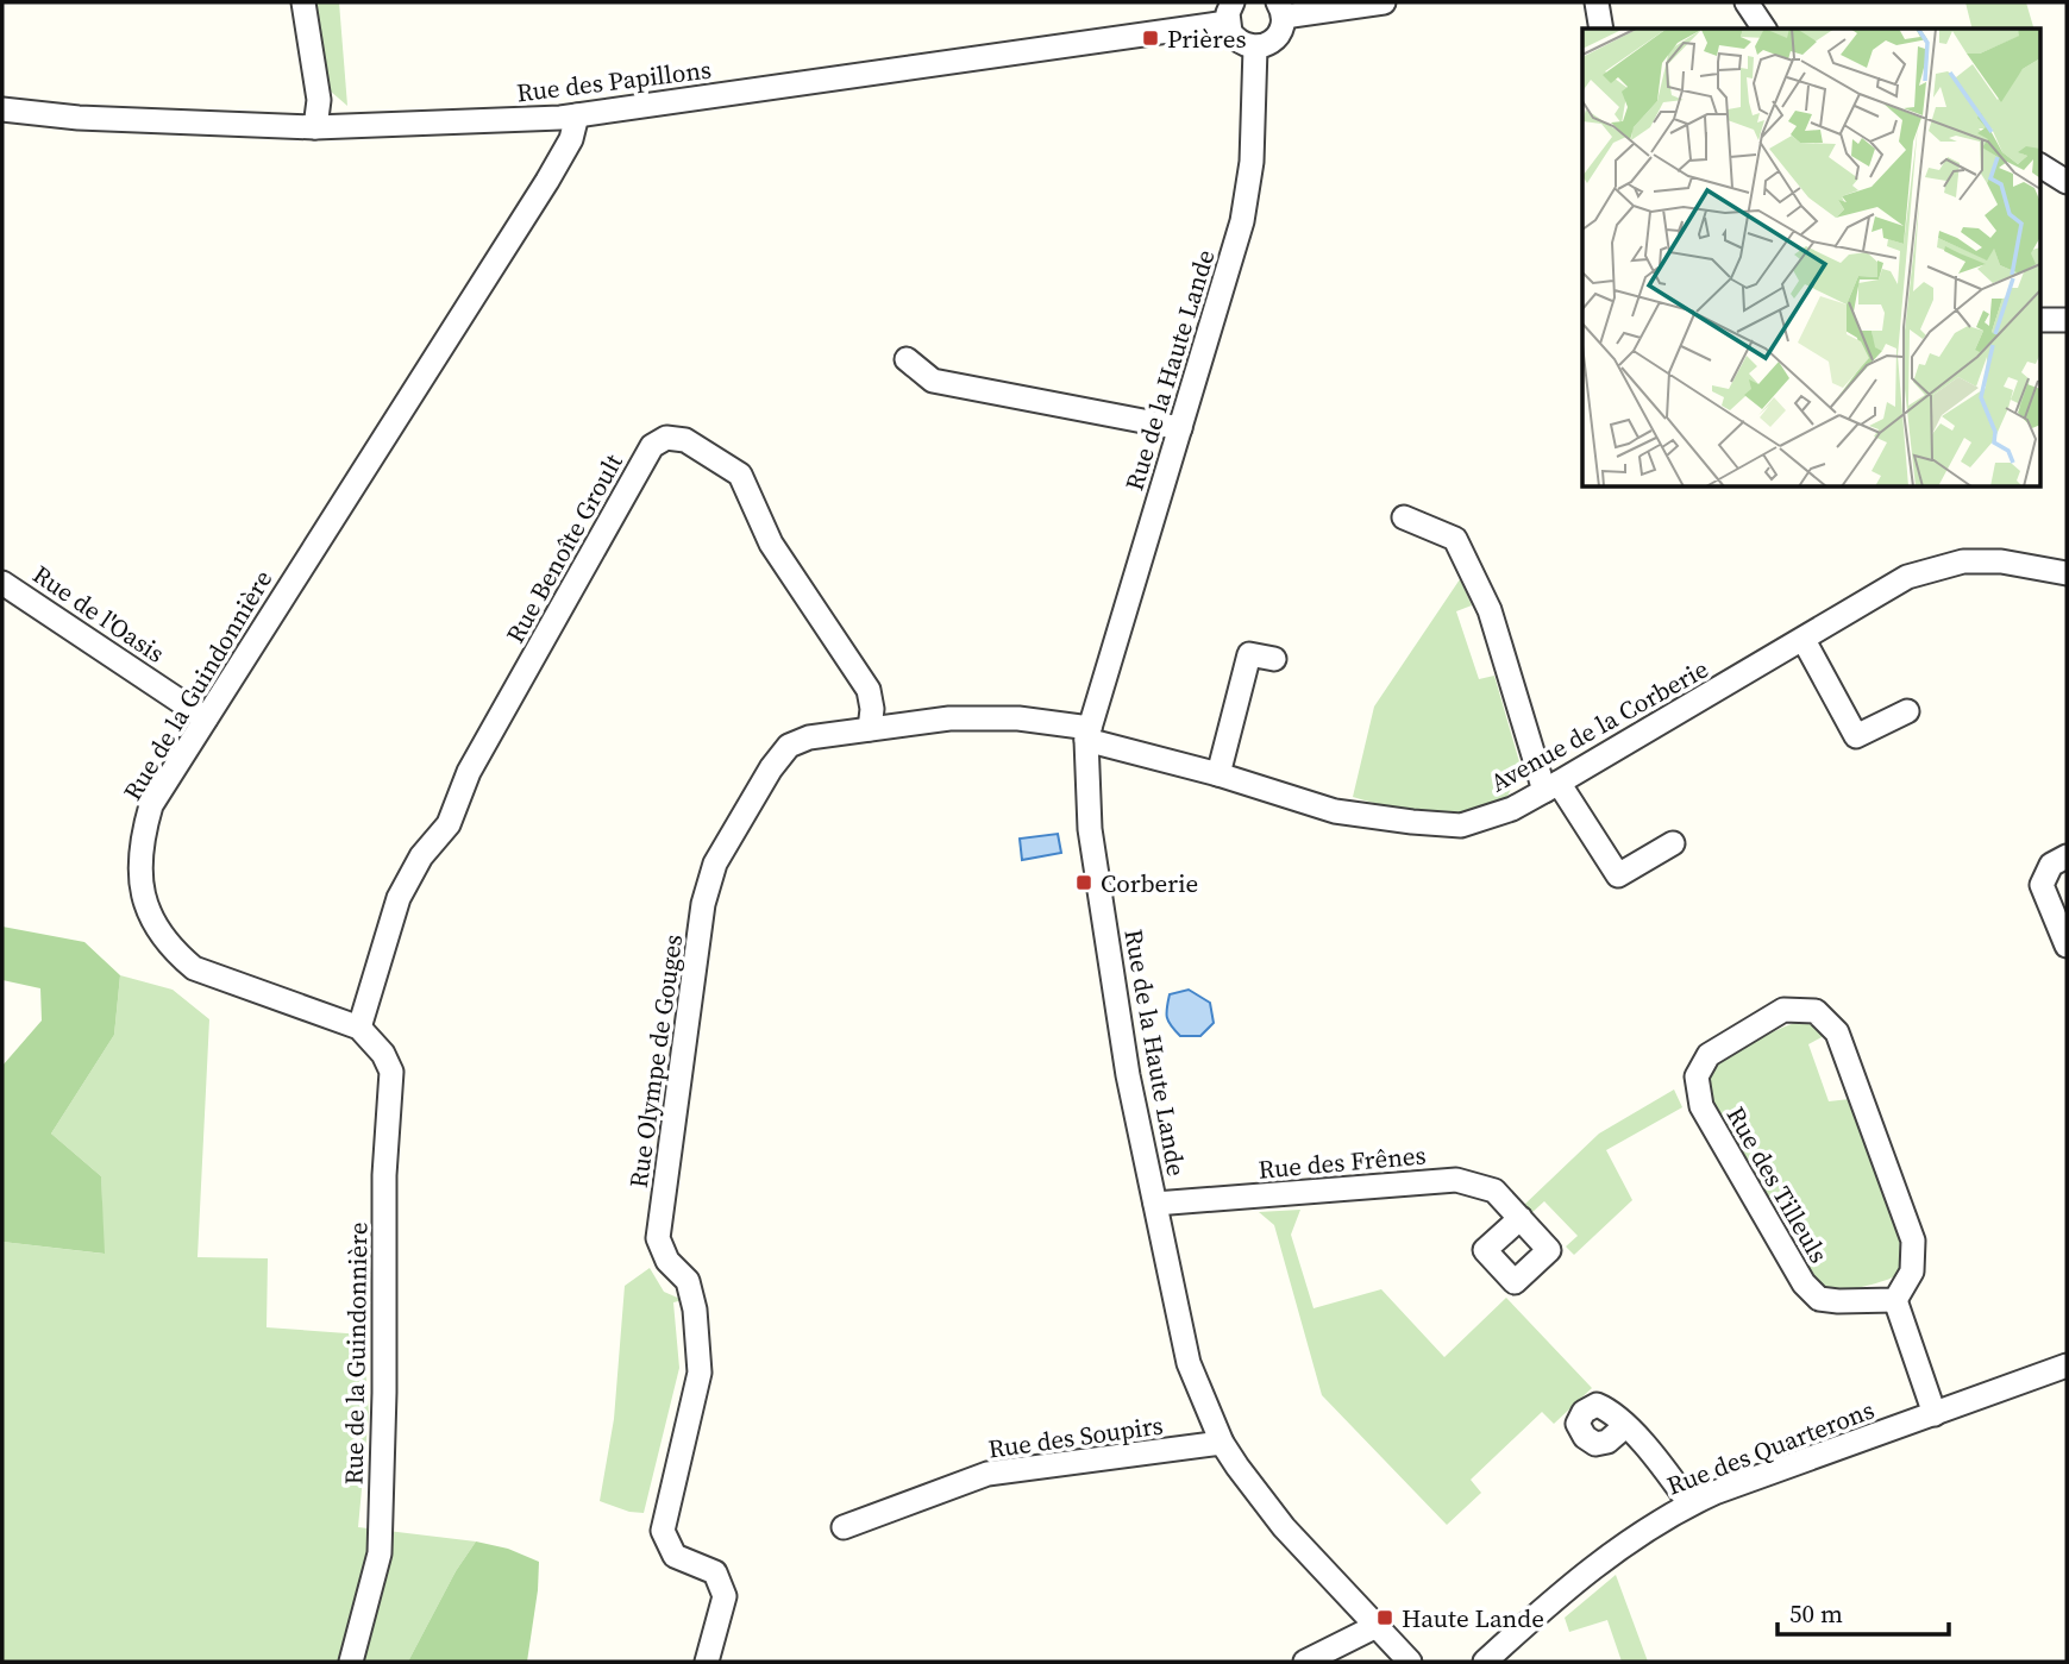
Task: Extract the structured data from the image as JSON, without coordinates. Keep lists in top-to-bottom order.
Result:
{
  "streets": {
    "street": [
      "Rue des Papillons",
      "Rue de la Haute Lande",
      "Rue Benoîte Groult",
      "Rue de l'Oasis",
      "Rue de la Guindonnière",
      "Avenue de la Corberie",
      "Rue Olympe de Gouges",
      "Rue des Frênes",
      "Rue des Tilleuls",
      "Rue des Soupirs",
      "Rue des Quarterons"
    ]
  },
  "crossings": [
    ["Rue des Papillons", "Rue de la Guindonnière"],
    ["Rue de la Haute Lande", "Avenue de la Corberie"],
    ["Rue de la Haute Lande", "Rue Olympe de Gouges"],
    ["Rue de la Haute Lande", "Rue des Frênes"],
    ["Rue de la Haute Lande", "Rue des Soupirs"],
    ["Rue Benoîte Groult", "Rue de la Guindonnière"],
    ["Rue Benoîte Groult", "Rue Olympe de Gouges"],
    ["Rue de l'Oasis", "Rue de la Guindonnière"],
    ["Avenue de la Corberie", "Rue Olympe de Gouges"]
  ],
  "places": {
    "transit": ["Prières", "Corberie", "Haute Lande"]
  },
  "scale_bar": "50 m"
}
